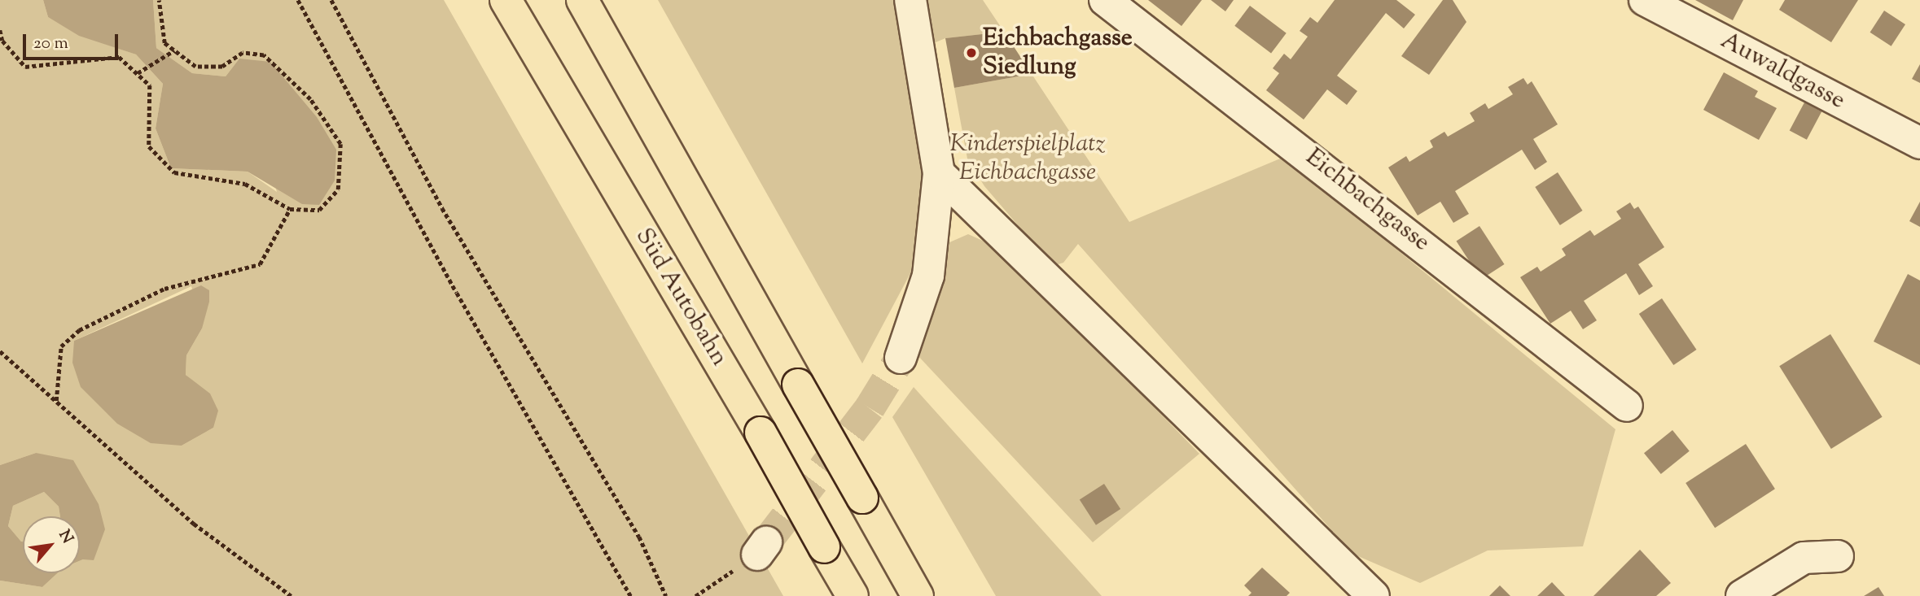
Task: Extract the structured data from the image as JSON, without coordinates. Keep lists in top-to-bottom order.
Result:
{
  "streets": {
    "highway": ["Süd Autobahn"],
    "street": ["Auwaldgasse", "Eichbachgasse"]
  },
  "parks": ["Kinderspielplatz Eichbachgasse"],
  "places": ["Eichbachgasse Siedlung"],
  "scale_bar": "20 m",
  "north": "top right"
}
